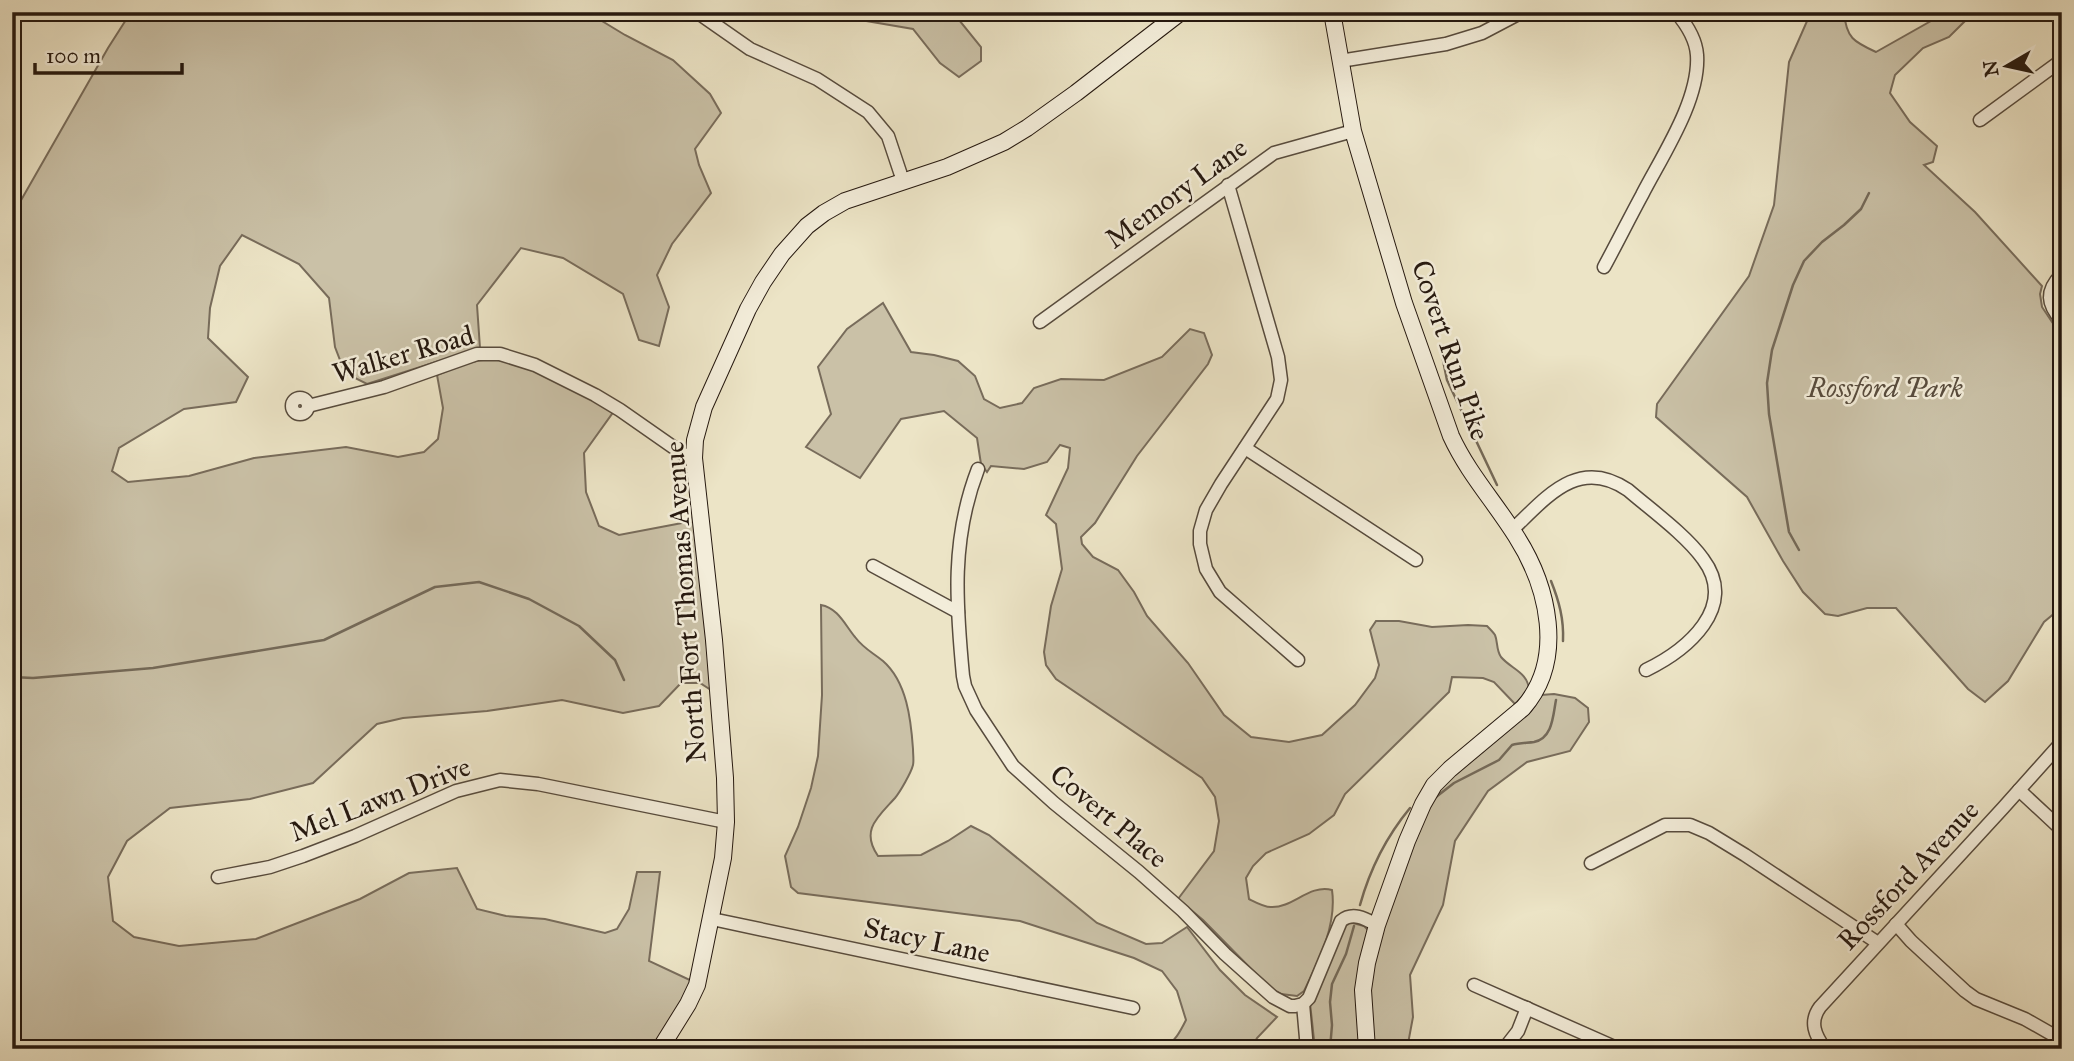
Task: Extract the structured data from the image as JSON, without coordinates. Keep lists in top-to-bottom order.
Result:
{
  "streets": {
    "street": [
      "Memory Lane",
      "Covert Run Pike",
      "Walker Road",
      "North Fort Thomas Avenue",
      "Mel Lawn Drive",
      "Covert Place",
      "Rossford Avenue",
      "Stacy Lane"
    ]
  },
  "crossings": [
    ["Memory Lane", "Covert Run Pike"],
    ["Walker Road", "North Fort Thomas Avenue"],
    ["North Fort Thomas Avenue", "Mel Lawn Drive"],
    ["North Fort Thomas Avenue", "Stacy Lane"]
  ],
  "parks": ["Rossford Park"],
  "scale_bar": "100 m",
  "north": "left"
}
